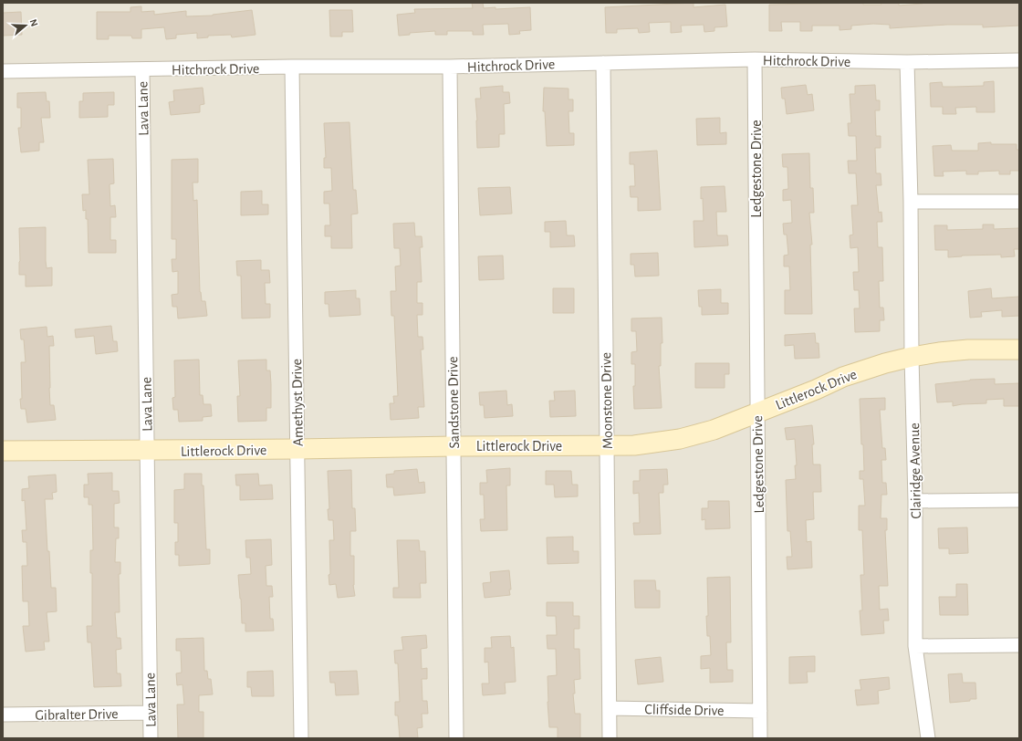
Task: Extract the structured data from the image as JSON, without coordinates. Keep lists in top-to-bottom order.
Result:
{
  "streets": {
    "street": [
      "Hitchrock Drive",
      "Lava Lane",
      "Ledgestone Drive",
      "Littlerock Drive",
      "Moonstone Drive",
      "Amethyst Drive",
      "Sandstone Drive",
      "Clairidge Avenue",
      "Cliffside Drive",
      "Gibralter Drive"
    ]
  },
  "crossings": [
    ["Hitchrock Drive", "Lava Lane"],
    ["Hitchrock Drive", "Ledgestone Drive"],
    ["Hitchrock Drive", "Moonstone Drive"],
    ["Hitchrock Drive", "Amethyst Drive"],
    ["Hitchrock Drive", "Sandstone Drive"],
    ["Lava Lane", "Littlerock Drive"],
    ["Lava Lane", "Gibralter Drive"],
    ["Ledgestone Drive", "Littlerock Drive"],
    ["Ledgestone Drive", "Cliffside Drive"],
    ["Littlerock Drive", "Moonstone Drive"],
    ["Littlerock Drive", "Amethyst Drive"],
    ["Littlerock Drive", "Sandstone Drive"],
    ["Littlerock Drive", "Clairidge Avenue"],
    ["Moonstone Drive", "Cliffside Drive"]
  ],
  "north": "right"
}
